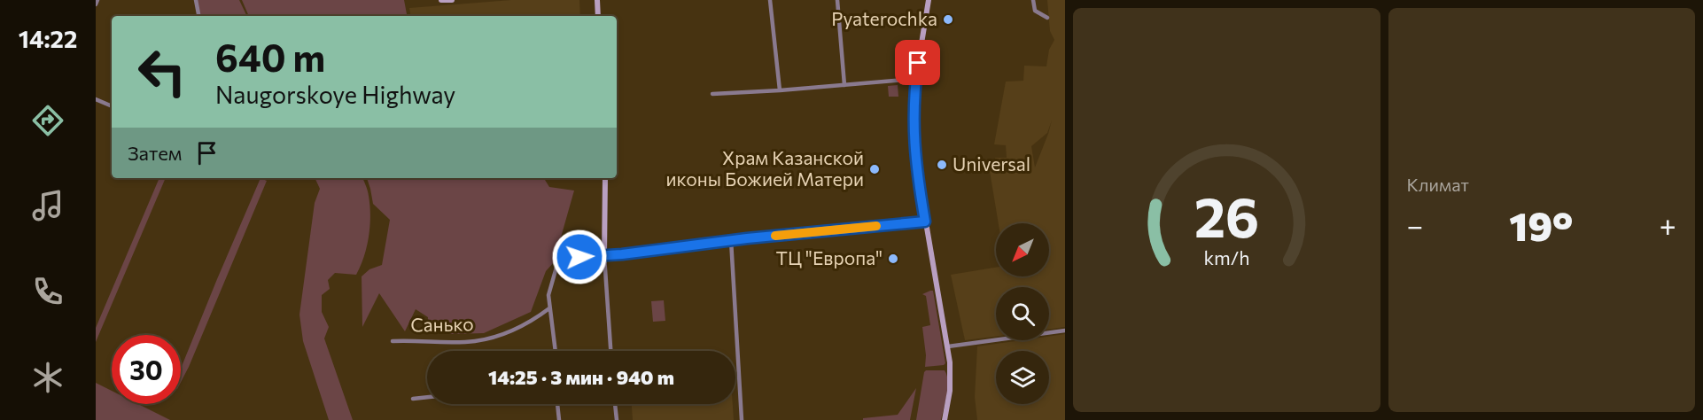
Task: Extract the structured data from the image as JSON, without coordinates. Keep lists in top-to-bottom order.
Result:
{
  "streets": {
    "street": ["Санько"]
  },
  "places": [
    "Pyaterochka",
    "Universal",
    "Храм Казанской иконы Божией Матери",
    "ТЦ \"Европа\""
  ],
  "north": "bottom left",
  "page": {
    "tabs": "14:22",
    "tile": "Климат",
    "turn": ["640 m", "Naugorskoye Highway"],
    "then": "Затем",
    "heat": ["−", "19°", "+"],
    "limit": "30",
    "trip": "14:25 · 3 мин · 940 m",
    "gauge": ["26", "km/h"]
  }
}
